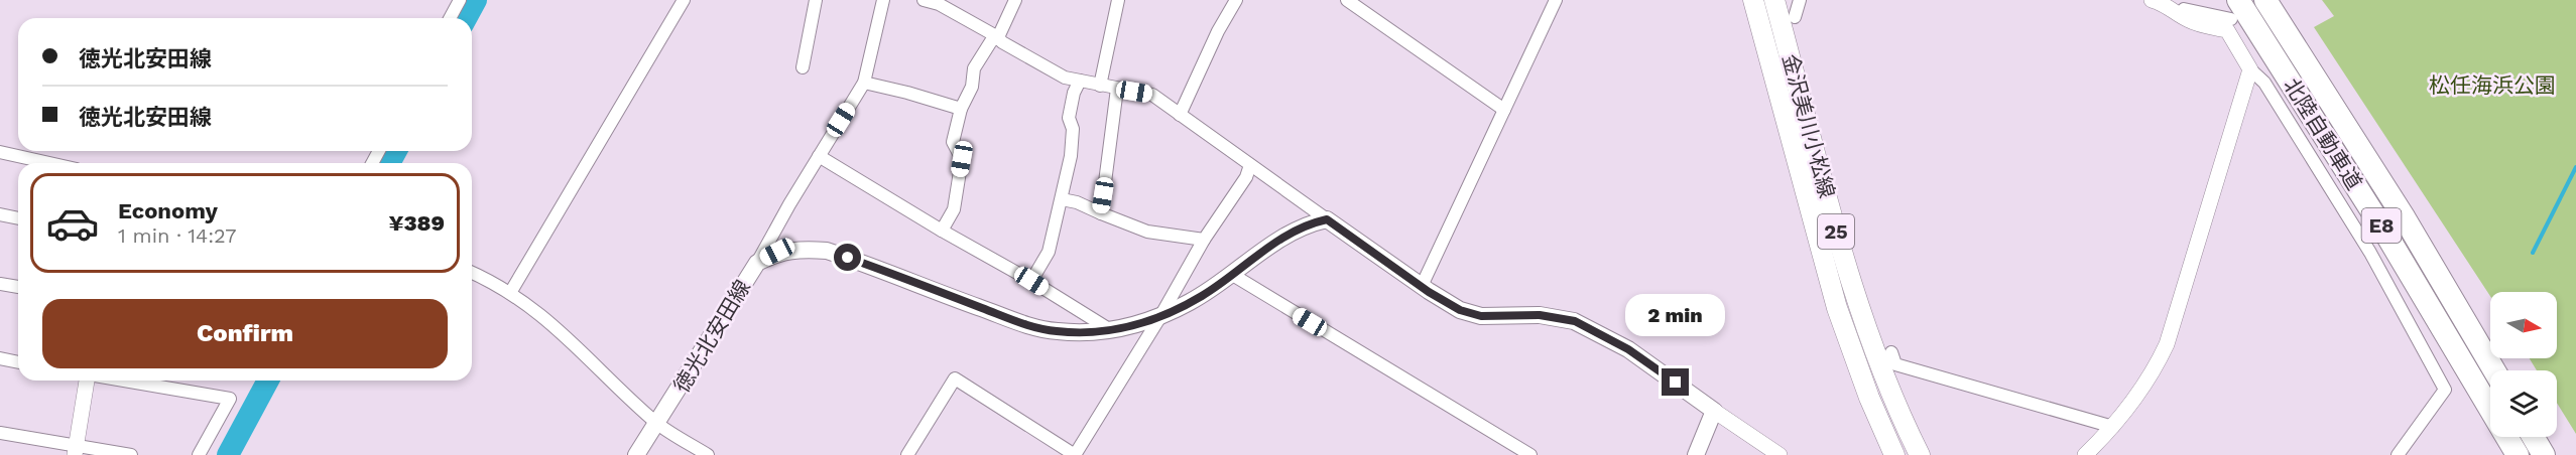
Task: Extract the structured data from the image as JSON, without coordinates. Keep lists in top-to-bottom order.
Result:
{
  "streets": {
    "highway": ["北陸自動車道", "E8"],
    "main road": ["金沢美川小松線", "25", "徳光北安田線"]
  },
  "parks": ["松任海浜公園"],
  "north": "right",
  "page": {
    "banner": ["徳光北安田線", "徳光北安田線"],
    "list": [
      {
        "name": "Economy",
        "note": "1 min · 14:27",
        "value": "¥389"
      }
    ],
    "buttons": "Confirm",
    "bubble": "2 min"
  }
}
